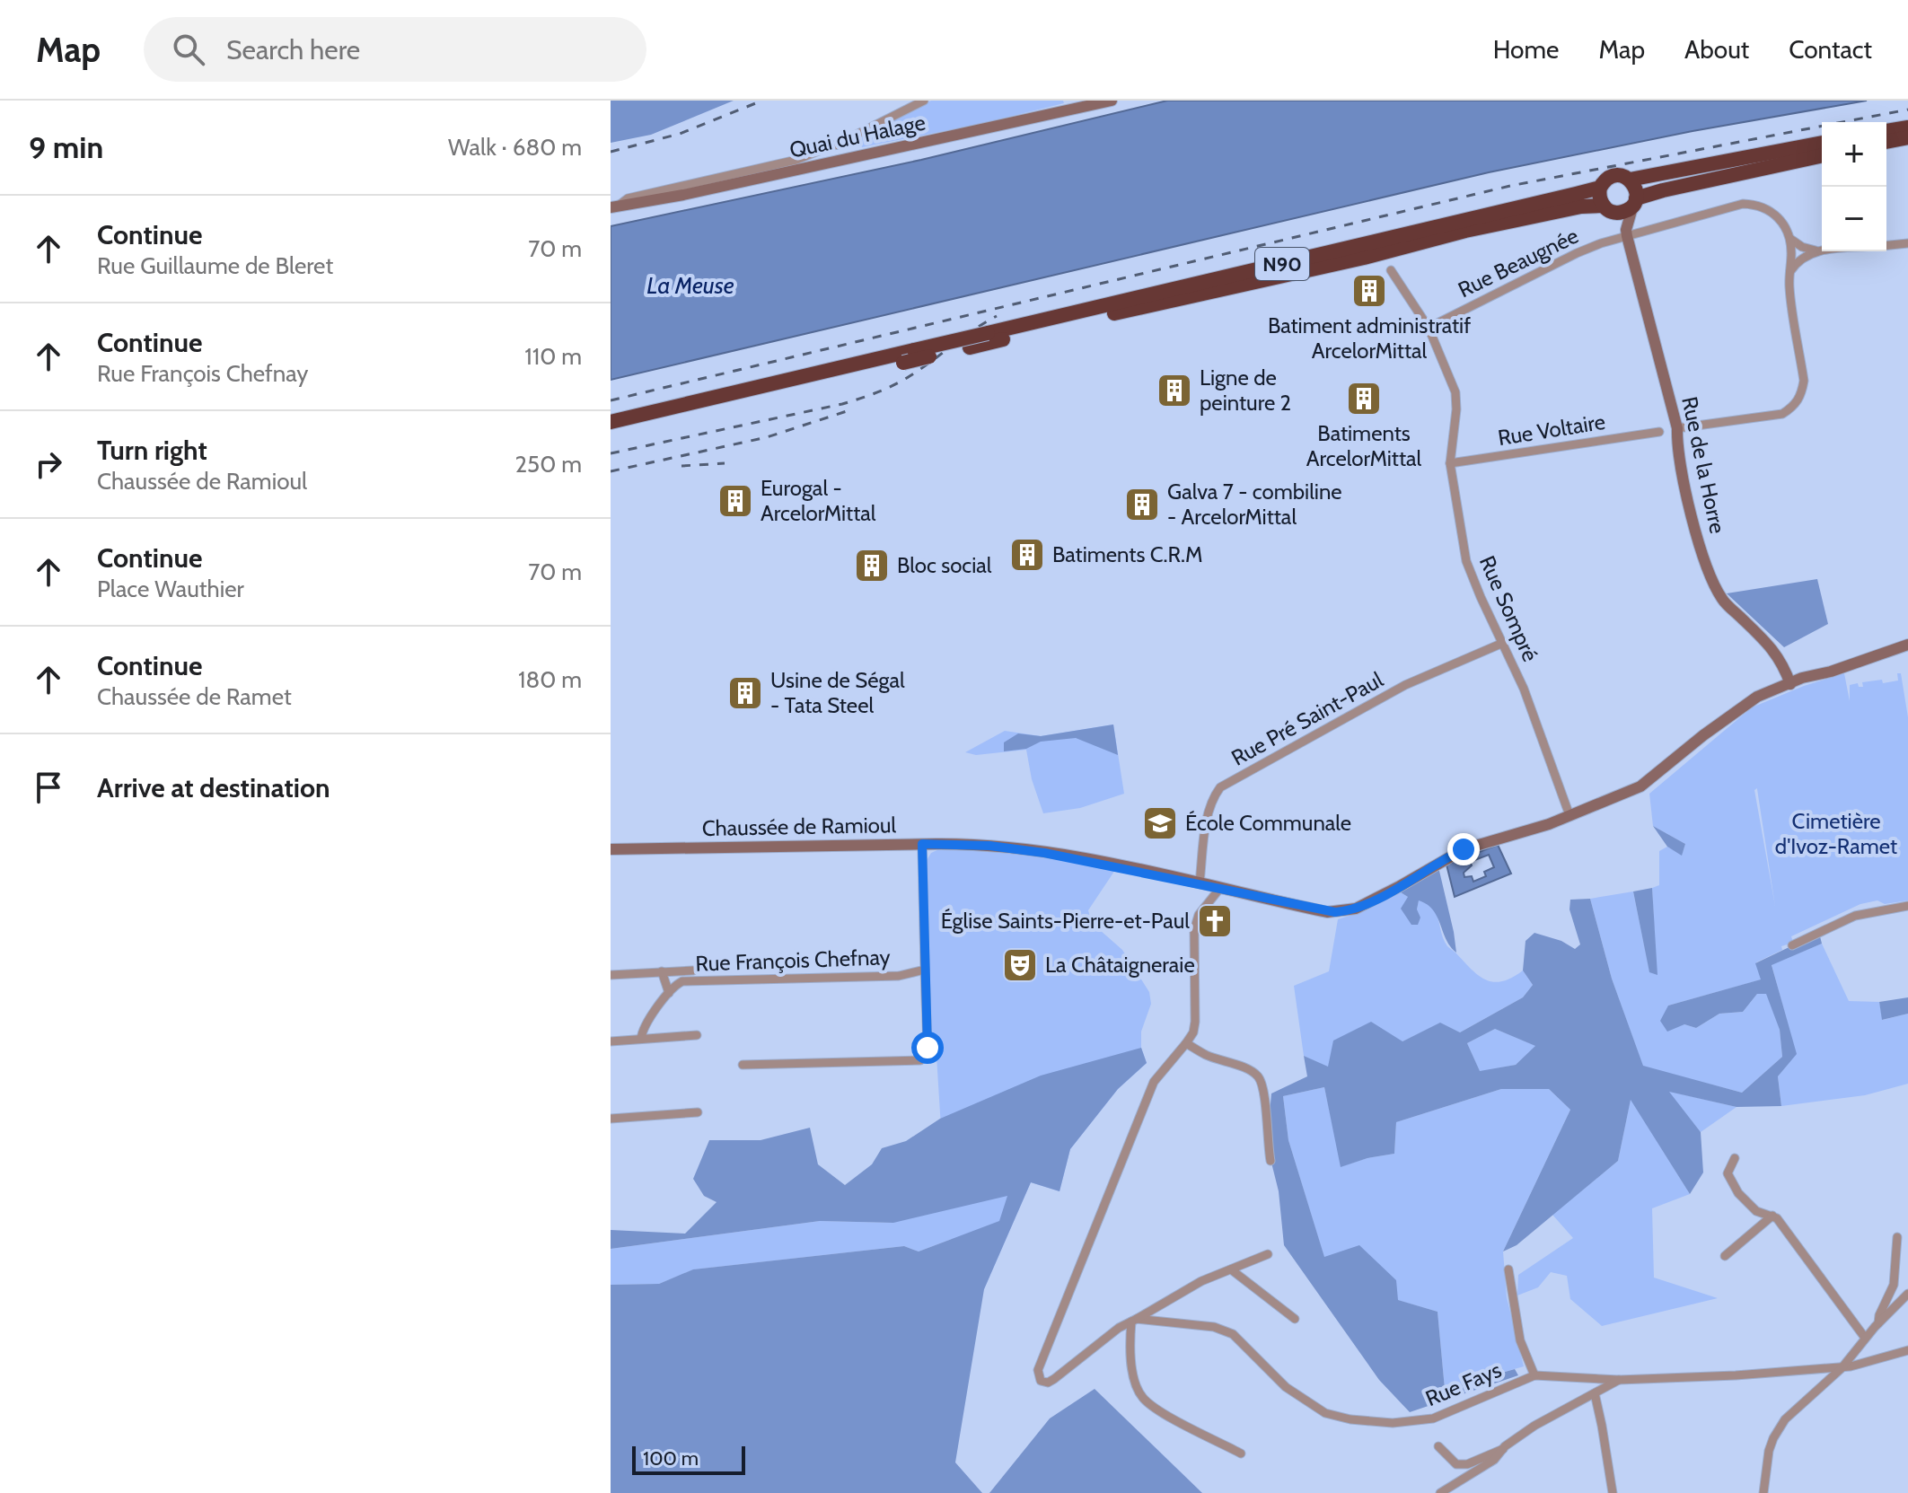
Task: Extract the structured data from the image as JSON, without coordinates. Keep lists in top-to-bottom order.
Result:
{
  "streets": {
    "highway": ["N90"],
    "main road": ["Quai du Halage", "Rue de la Horre", "Chaussée de Ramioul"],
    "street": [
      "Rue Beaugnée",
      "Rue Voltaire",
      "Rue Sompré",
      "Rue Pré Saint-Paul",
      "Rue François Chefnay",
      "Rue Fays"
    ]
  },
  "crossings": [
    ["Rue Beaugnée", "Rue de la Horre"],
    ["Rue Beaugnée", "Rue Sompré"],
    ["Rue Voltaire", "Rue Sompré"],
    ["Rue de la Horre", "Chaussée de Ramioul"],
    ["Rue Sompré", "Rue Pré Saint-Paul"],
    ["Rue Sompré", "Chaussée de Ramioul"],
    ["Rue Pré Saint-Paul", "Chaussée de Ramioul"]
  ],
  "water": ["La Meuse"],
  "parks": ["Cimetière d'Ivoz-Ramet"],
  "places": {
    "building": [
      "Batiment administratif ArcelorMittal",
      "Ligne de peinture 2",
      "Batiments ArcelorMittal",
      "Eurogal - ArcelorMittal",
      "Galva 7 - combiline - ArcelorMittal",
      "Batiments C.R.M",
      "Bloc social",
      "Usine de Ségal - Tata Steel"
    ],
    "school or university": ["École Communale"],
    "church": ["Église Saints-Pierre-et-Paul"],
    "theatre": ["La Châtaigneraie"]
  },
  "scale_bar": "100 m",
  "page": {
    "header": "Map",
    "search": "Search here",
    "nav": [
      "Home",
      "Map",
      "About",
      "Contact"
    ],
    "heading": ["9 min", "Walk · 680 m"],
    "map_buttons": ["+", "−"],
    "list": [
      ["Continue", "Rue Guillaume de Bleret", "70 m"],
      ["Continue", "Rue François Chefnay", "110 m"],
      ["Turn right", "Chaussée de Ramioul", "250 m"],
      ["Continue", "Place Wauthier", "70 m"],
      ["Continue", "Chaussée de Ramet", "180 m"],
      "Arrive at destination"
    ],
    "scale": "100 m"
  }
}
